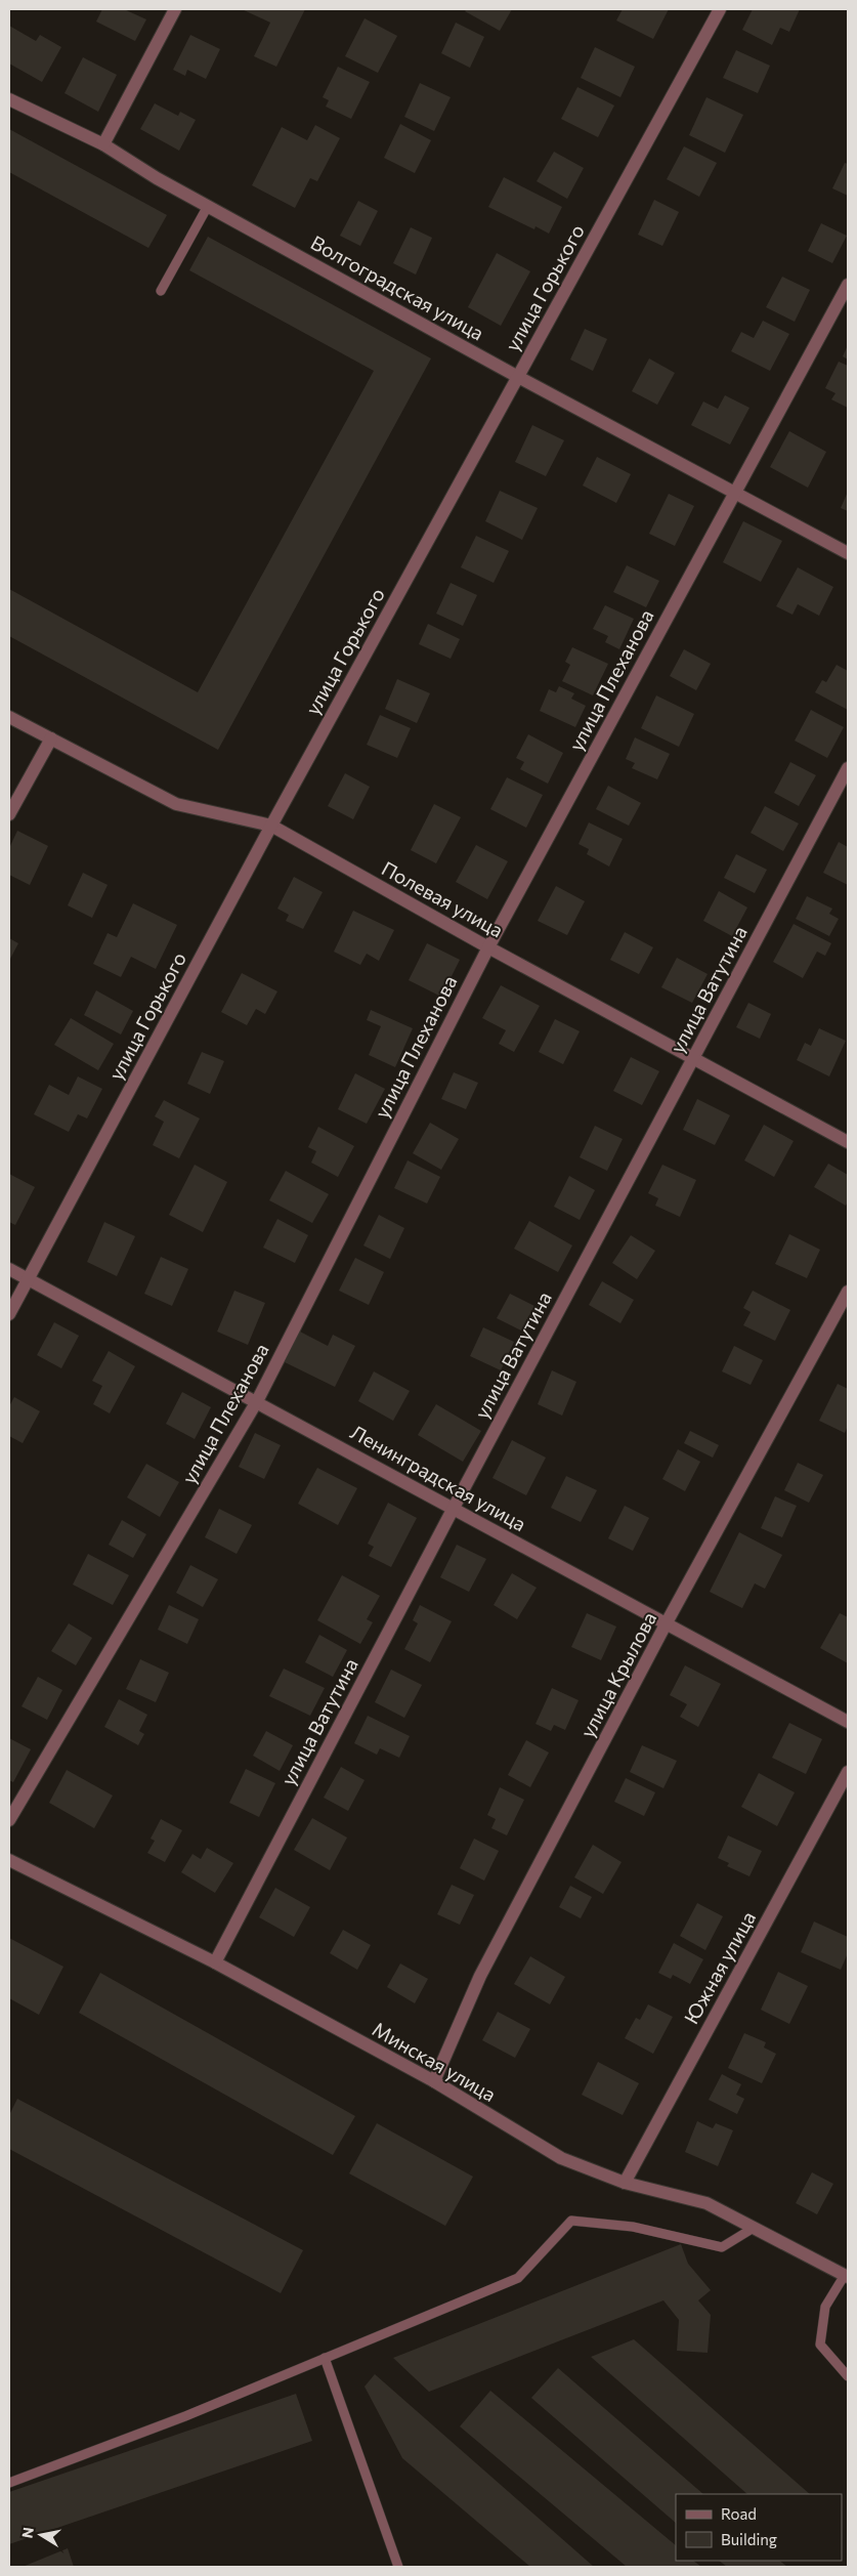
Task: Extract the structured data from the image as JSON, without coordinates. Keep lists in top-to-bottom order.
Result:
{
  "streets": {
    "street": [
      "Волгоградская улица",
      "улица Горького",
      "улица Плеханова",
      "Полевая улица",
      "улица Ватутина",
      "Ленинградская улица",
      "улица Крылова",
      "Южная улица",
      "Минская улица"
    ]
  },
  "crossings": [
    ["Волгоградская улица", "улица Горького"],
    ["Волгоградская улица", "улица Плеханова"],
    ["улица Горького", "Полевая улица"],
    ["улица Горького", "Ленинградская улица"],
    ["улица Плеханова", "Полевая улица"],
    ["улица Плеханова", "Ленинградская улица"],
    ["Полевая улица", "улица Ватутина"],
    ["улица Ватутина", "Ленинградская улица"],
    ["улица Ватутина", "Минская улица"],
    ["Ленинградская улица", "улица Крылова"],
    ["улица Крылова", "Минская улица"],
    ["Южная улица", "Минская улица"]
  ],
  "legend": ["Road", "Building"],
  "north": "left"
}
